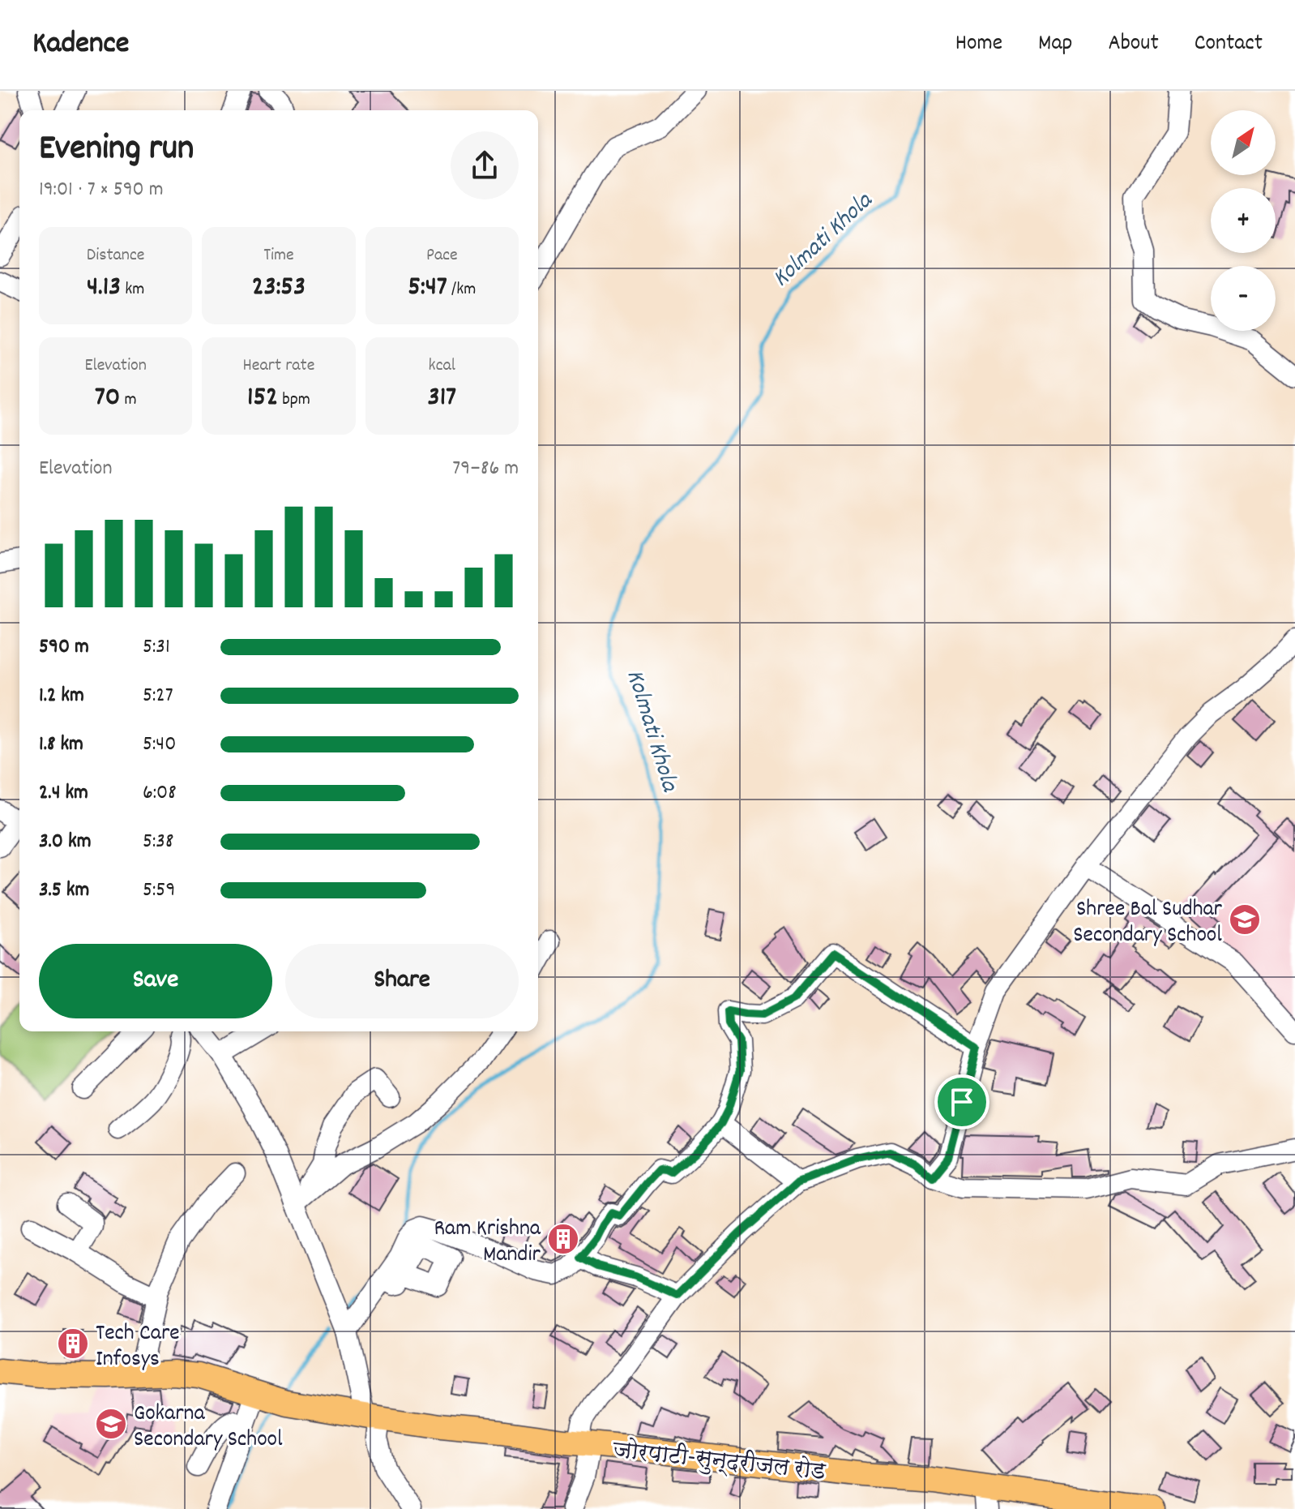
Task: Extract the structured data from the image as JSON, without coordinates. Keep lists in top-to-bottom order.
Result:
{
  "streets": {
    "main road": ["जोरपाटी-सुन्दरीजल रोड"]
  },
  "water": ["Kolmati Khola"],
  "places": {
    "school or university": ["Shree Bal Sudhar Secondary School", "Gokarna Secondary School"],
    "building": ["Ram Krishna Mandir", "Tech Care Infosys"]
  },
  "north": "top right",
  "page": {
    "header": "Kadence",
    "nav": [
      "Home",
      "Map",
      "About",
      "Contact"
    ],
    "map_buttons": ["+", "−"],
    "heading": ["Evening run", "19:01 · 7 × 590 m"],
    "stats": [
      ["Distance", "4.13 km"],
      ["Time", "23:53"],
      ["Pace", "5:47 /km"],
      ["Elevation", "70 m"],
      ["Heart rate", "152 bpm"],
      ["kcal", "317"]
    ],
    "chart": ["Elevation", "79–86 m"],
    "list": [
      {
        "name": "590 m",
        "note": "5:31"
      },
      {
        "name": "1.2 km",
        "note": "5:27"
      },
      {
        "name": "1.8 km",
        "note": "5:40"
      },
      {
        "name": "2.4 km",
        "note": "6:08"
      },
      {
        "name": "3.0 km",
        "note": "5:38"
      },
      {
        "name": "3.5 km",
        "note": "5:59"
      }
    ],
    "buttons": ["Save", "Share"]
  }
}
